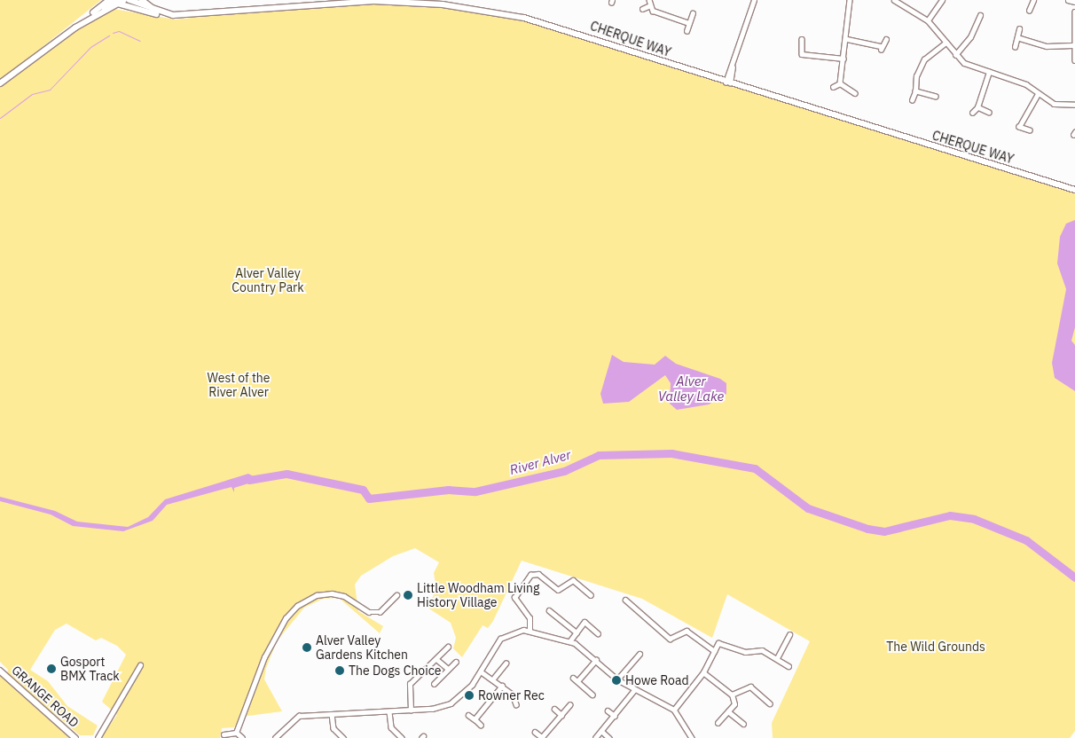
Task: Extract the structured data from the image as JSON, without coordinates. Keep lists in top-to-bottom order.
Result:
{
  "streets": {
    "street": ["CHERQUE WAY", "GRANGE ROAD"]
  },
  "water": ["Alver Valley Lake", "River Alver"],
  "parks": ["Alver Valley Country Park", "West of the River Alver", "The Wild Grounds"],
  "places": [
    "Little Woodham Living History Village",
    "Alver Valley Gardens Kitchen",
    "Gosport BMX Track",
    "The Dogs Choice",
    "Howe Road",
    "Rowner Rec"
  ]
}
